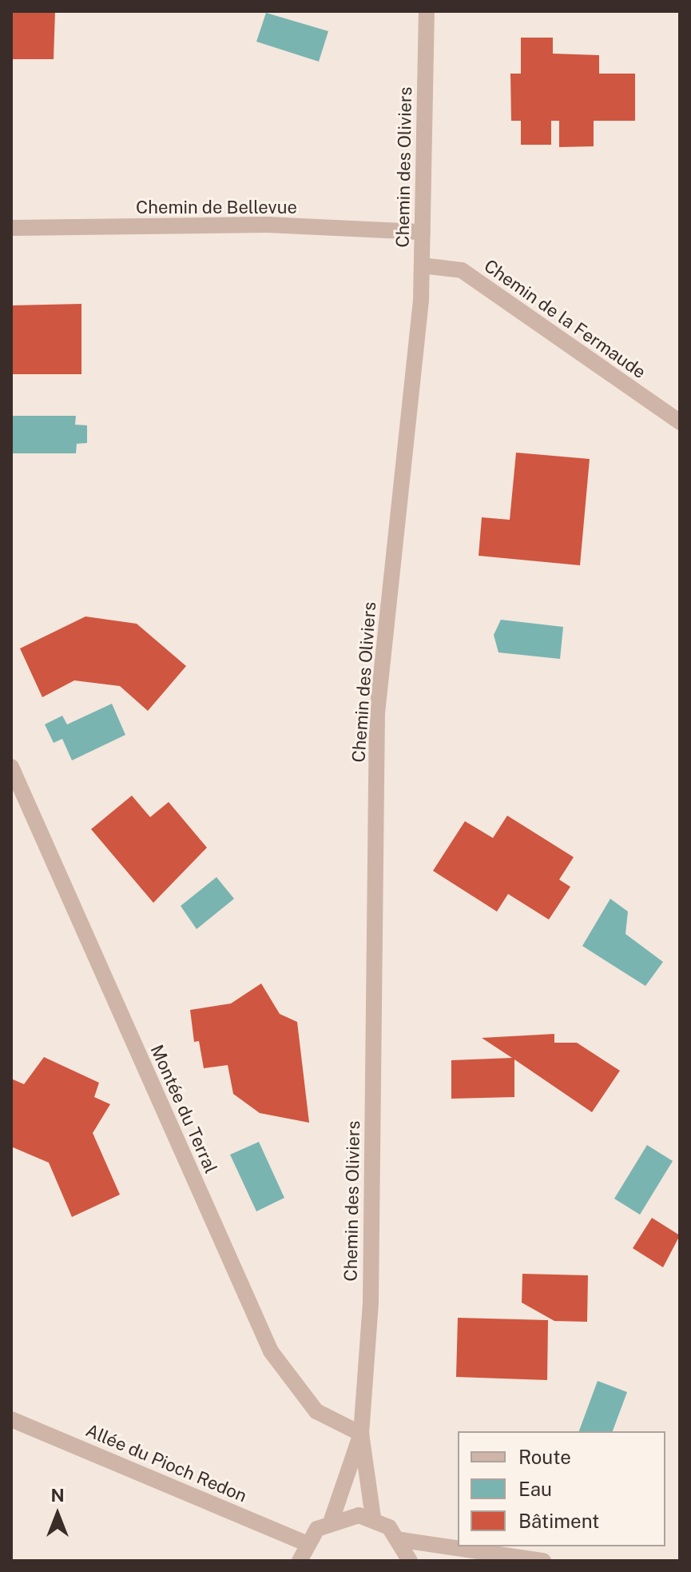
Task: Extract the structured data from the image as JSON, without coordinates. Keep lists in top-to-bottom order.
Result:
{
  "streets": {
    "street": [
      "Chemin des Oliviers",
      "Chemin de Bellevue",
      "Chemin de la Fermaude",
      "Montée du Terral",
      "Allée du Pioch Redon"
    ]
  },
  "crossings": [
    ["Chemin des Oliviers", "Chemin de Bellevue"],
    ["Chemin des Oliviers", "Chemin de la Fermaude"],
    ["Chemin des Oliviers", "Montée du Terral"],
    ["Chemin des Oliviers", "Allée du Pioch Redon"]
  ],
  "legend": ["Route", "Eau", "Bâtiment"],
  "north": "top"
}
